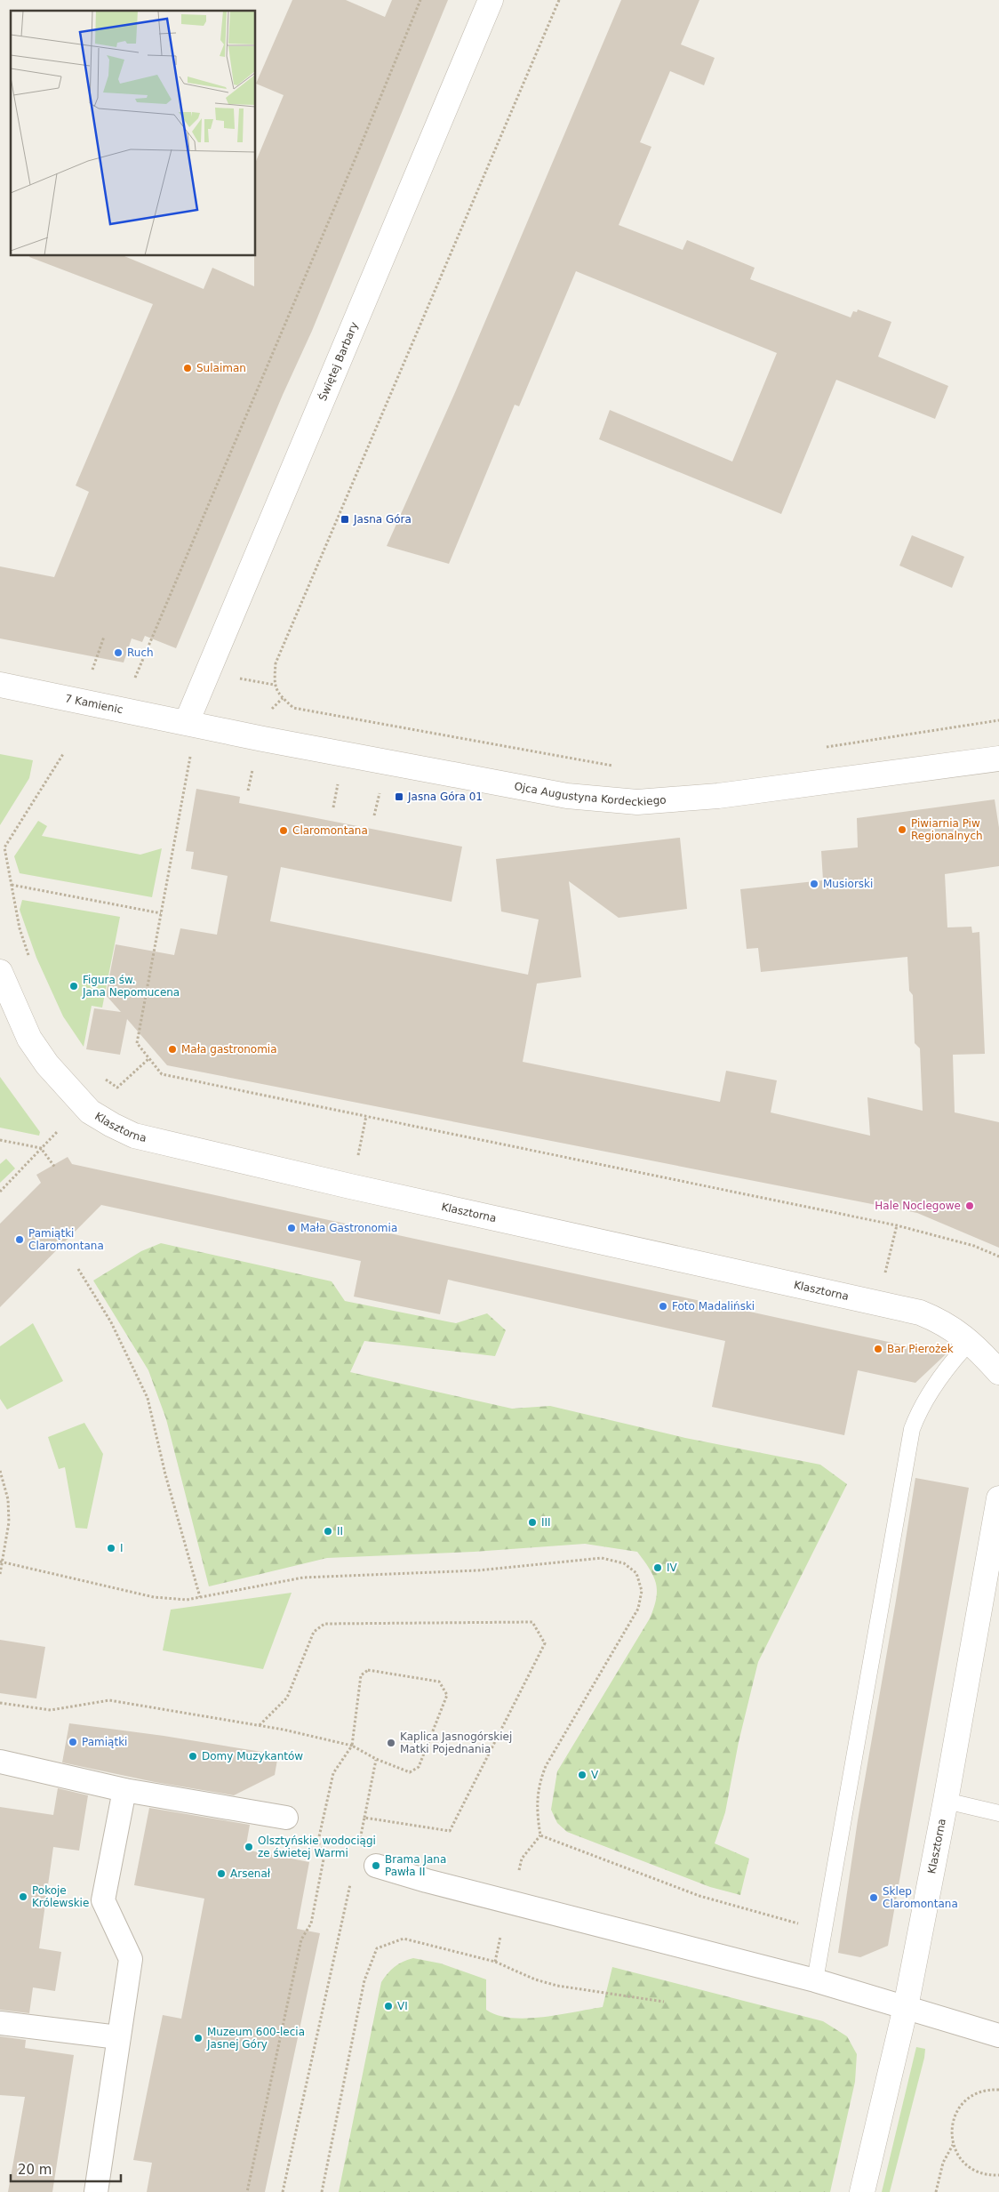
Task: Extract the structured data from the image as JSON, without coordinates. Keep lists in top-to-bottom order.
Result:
{
  "streets": {
    "street": [
      "Świętej Barbary",
      "7 Kamienic",
      "Ojca Augustyna Kordeckiego",
      "Klasztorna"
    ]
  },
  "crossings": [
    ["Świętej Barbary", "7 Kamienic"],
    ["Świętej Barbary", "Ojca Augustyna Kordeckiego"],
    ["7 Kamienic", "Ojca Augustyna Kordeckiego"]
  ],
  "places": {
    "other": [
      "Sulaiman",
      "Ruch",
      "Piwiarnia Piw Regionalnych",
      "Claromontana",
      "Musiorski",
      "Figura św. Jana Nepomucena",
      "Mała gastronomia",
      "Hale Noclegowe",
      "Mała Gastronomia",
      "Pamiątki Claromontana",
      "Foto Madaliński",
      "Bar Pierożek",
      "III",
      "II",
      "I",
      "IV",
      "Pamiątki",
      "Kaplica Jasnogórskiej Matki Pojednania",
      "Domy Muzykantów",
      "V",
      "Olsztyńskie wodociągi ze świetej Warmi",
      "Brama Jana Pawła II",
      "Arsenał",
      "Pokoje Królewskie",
      "Sklep Claromontana",
      "VI",
      "Muzeum 600-lecia Jasnej Góry"
    ],
    "transit": ["Jasna Góra", "Jasna Góra 01"]
  },
  "scale_bar": "20 m"
}
